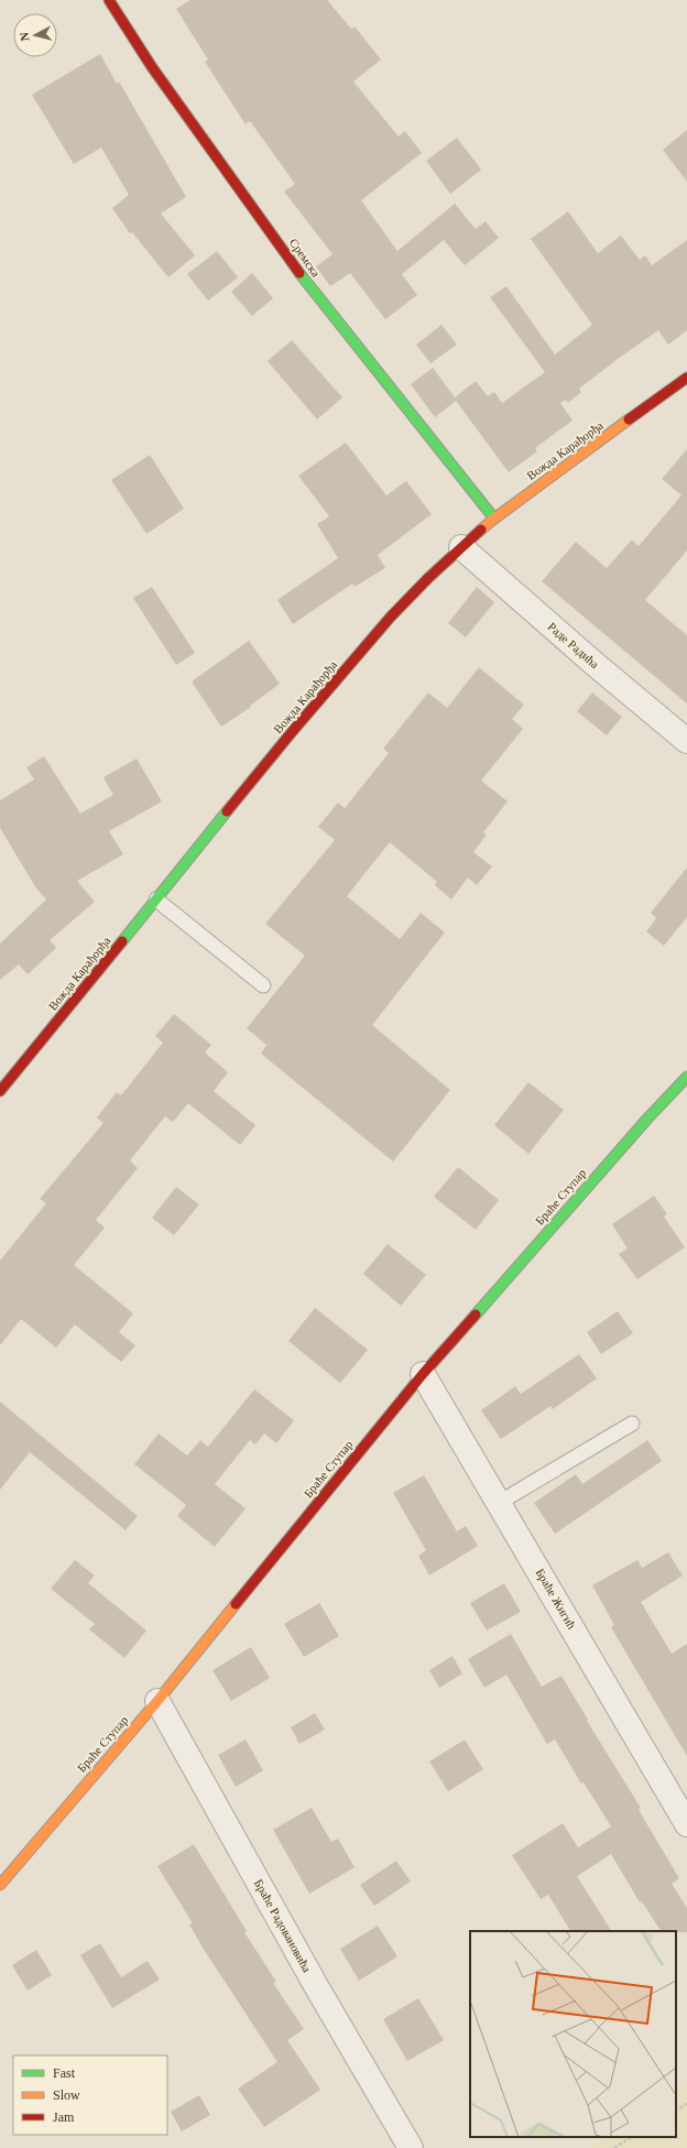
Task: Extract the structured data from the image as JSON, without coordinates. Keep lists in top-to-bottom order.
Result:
{
  "streets": {
    "street": [
      "Сремска",
      "Вожда Карађорђа",
      "Раде Радића",
      "Браће Ступар",
      "Браће Жигић",
      "Браће Радовановића"
    ]
  },
  "crossings": [
    ["Сремска", "Вожда Карађорђа"],
    ["Вожда Карађорђа", "Раде Радића"],
    ["Браће Ступар", "Браће Жигић"],
    ["Браће Ступар", "Браће Радовановића"]
  ],
  "legend": ["Fast", "Slow", "Jam"],
  "north": "left"
}
